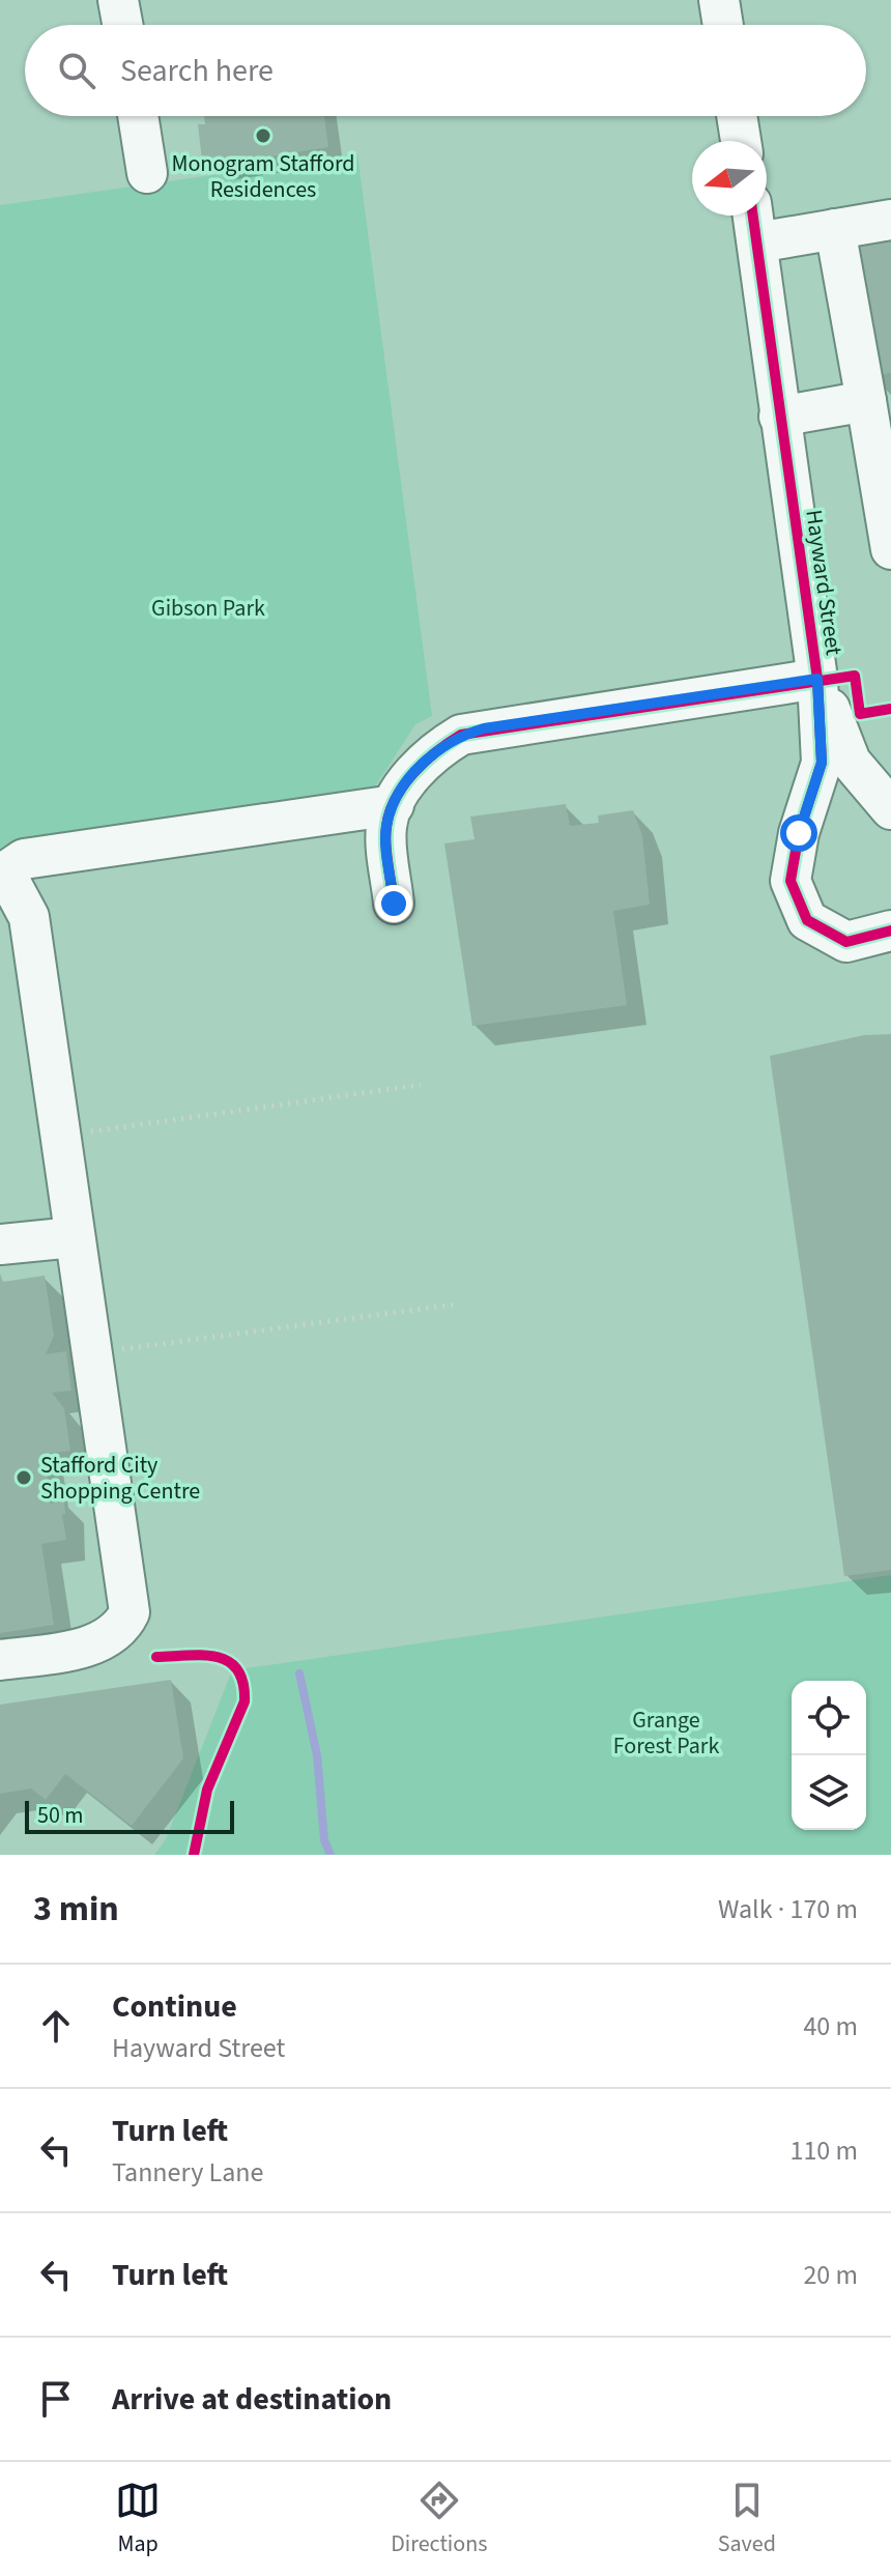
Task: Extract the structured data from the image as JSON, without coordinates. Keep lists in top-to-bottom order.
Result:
{
  "streets": {
    "street": ["Hayward Street"]
  },
  "parks": ["Gibson Park", "Grange Forest Park"],
  "places": ["Monogram Stafford Residences", "Stafford City Shopping Centre"],
  "scale_bar": "50 m",
  "north": "left",
  "page": {
    "search": "Search here",
    "scale": "50 m",
    "heading": ["3 min", "Walk · 170 m"],
    "list": [
      ["Continue", "Hayward Street", "40 m"],
      ["Turn left", "Tannery Lane", "110 m"],
      ["Turn left", "20 m"],
      "Arrive at destination"
    ],
    "nav": ["Map", "Directions", "Saved"]
  }
}
